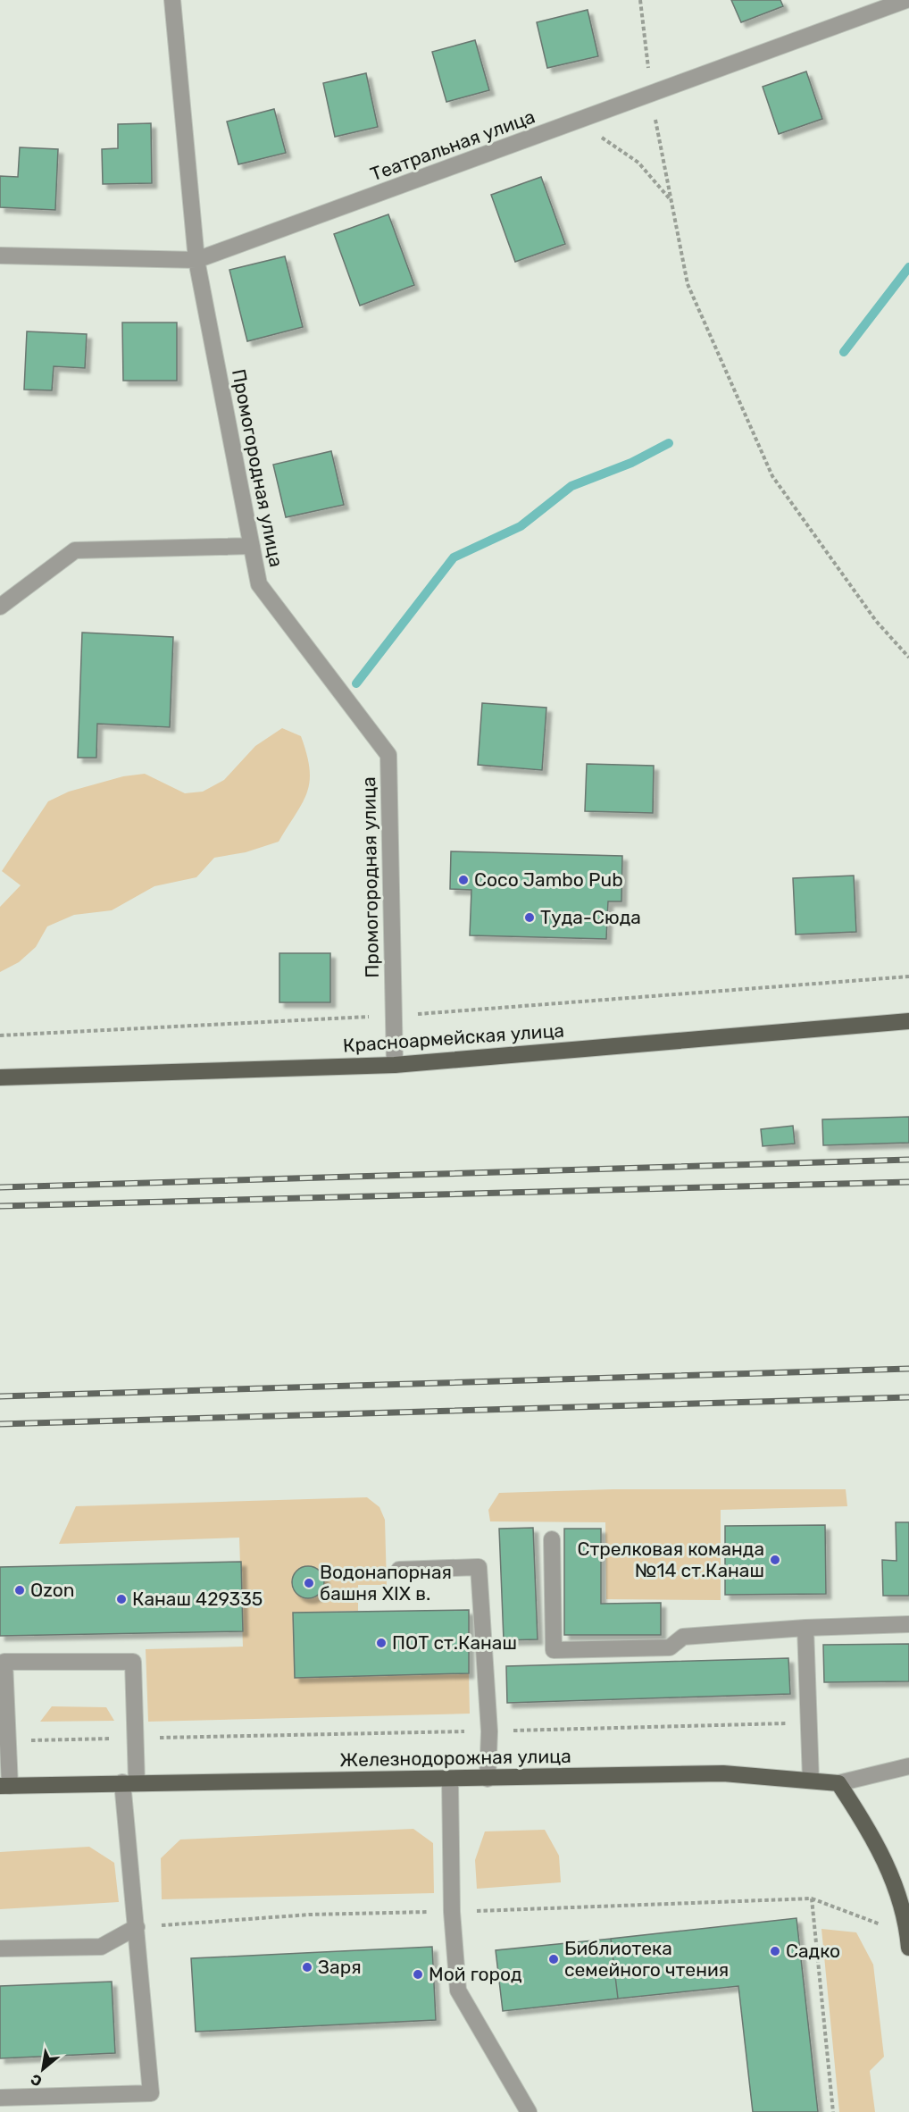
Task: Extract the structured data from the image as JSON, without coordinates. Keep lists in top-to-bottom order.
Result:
{
  "streets": {
    "main road": ["Красноармейская улица", "Железнодорожная улица"],
    "street": ["Театральная улица", "Промогородная улица"]
  },
  "crossings": [
    ["Театральная улица", "Промогородная улица"],
    ["Промогородная улица", "Красноармейская улица"]
  ],
  "places": [
    "Coco Jambo Pub",
    "Туда-Сюда",
    "Стрелковая команда №14 ст.Канаш",
    "Водонапорная башня XIX в.",
    "Ozon",
    "Канаш 429335",
    "ПОТ ст.Канаш",
    "Садко",
    "Библиотека семейного чтения",
    "Заря",
    "Мой город"
  ],
  "north": "bottom left"
}
